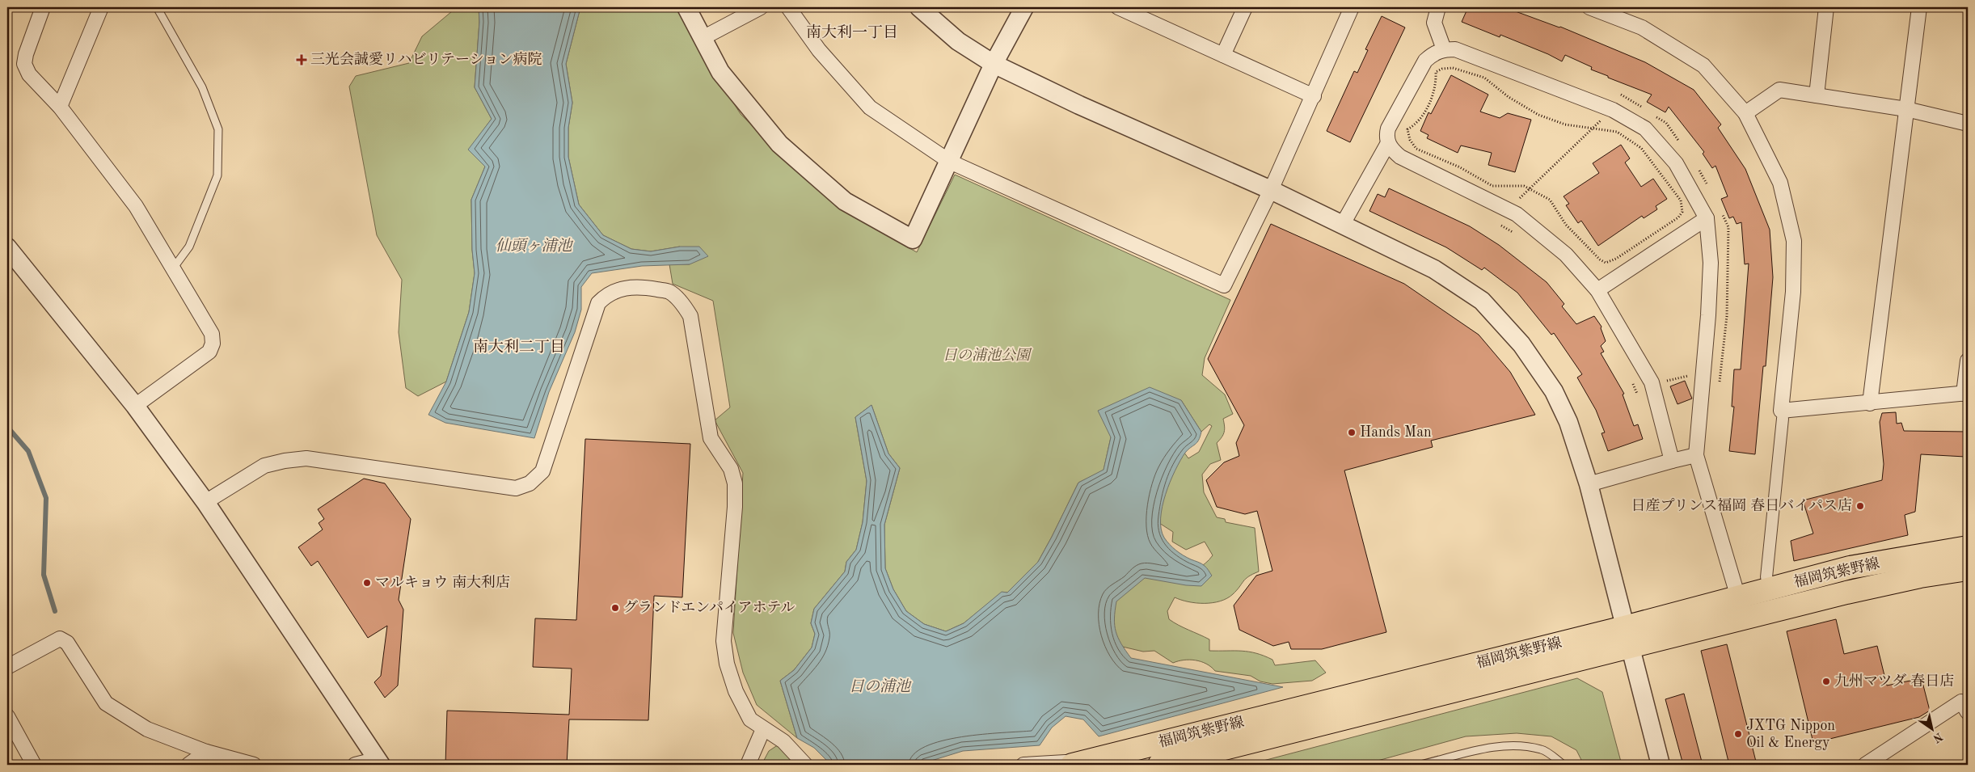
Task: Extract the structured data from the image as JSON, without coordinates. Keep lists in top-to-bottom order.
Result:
{
  "streets": {
    "main road": ["福岡筑紫野線"]
  },
  "districts": ["南大利一丁目", "南大利二丁目"],
  "water": ["仙頭ヶ浦池", "日の浦池"],
  "parks": ["日の浦池公園"],
  "places": {
    "health": ["三光会誠愛リハビリテーション病院"],
    "other": [
      "Hands Man",
      "日産プリンス福岡 春日バイパス店",
      "マルキョウ 南大利店",
      "グランドエンパイアホテル",
      "九州マツダ 春日店",
      "JXTG Nippon Oil & Energy"
    ]
  },
  "north": "bottom right"
}
